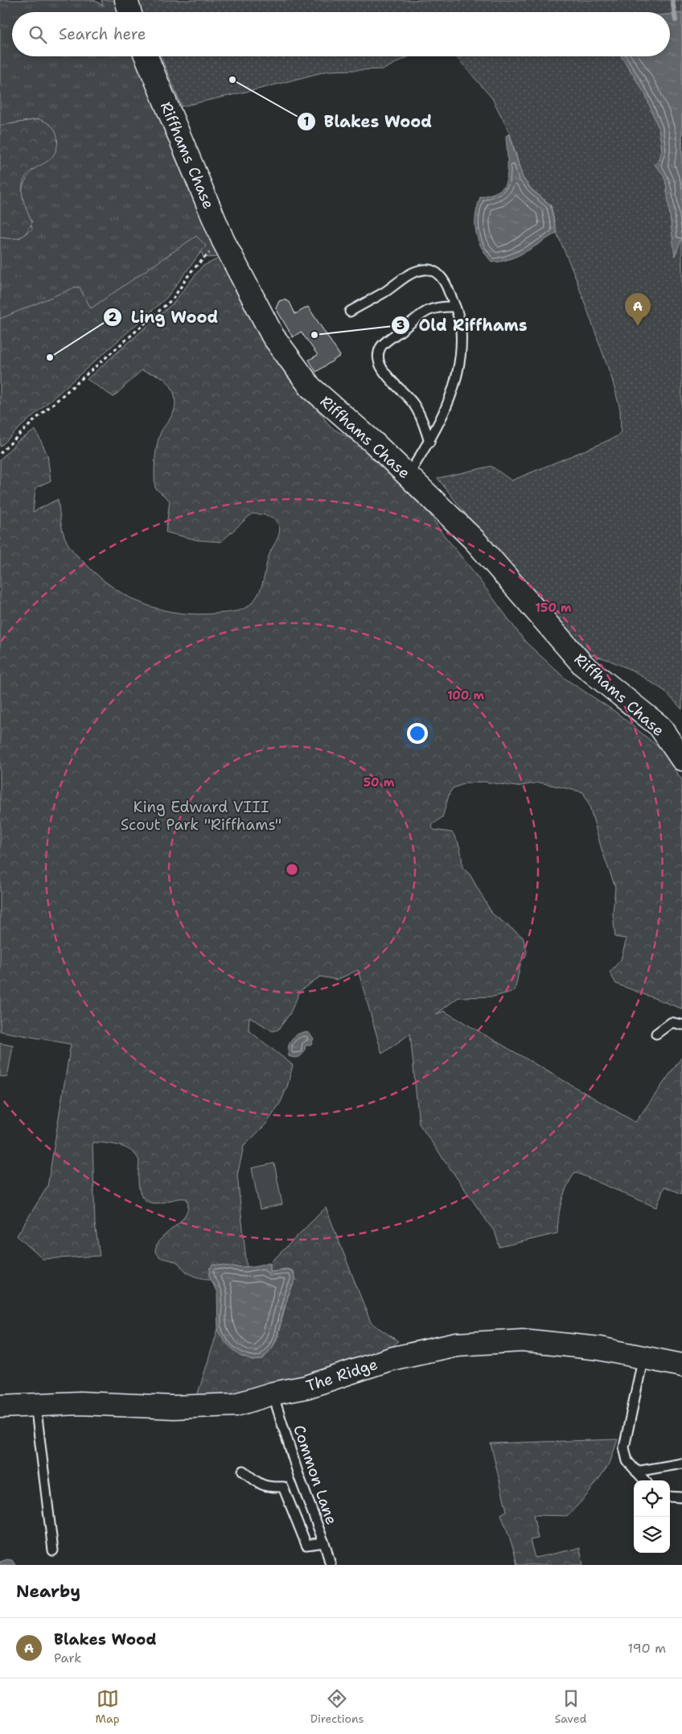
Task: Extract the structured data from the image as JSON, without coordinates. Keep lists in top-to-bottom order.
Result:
{
  "streets": {
    "street": ["Riffhams Chase", "The Ridge"],
    "lane": ["Common Lane"]
  },
  "crossings": [
    ["The Ridge", "Common Lane"]
  ],
  "parks": ["King Edward VIII Scout Park \"Riffhams\""],
  "places": ["Blakes Wood", "Old Riffhams", "Ling Wood"],
  "page": {
    "search": "Search here",
    "pins": "A",
    "heading": "Nearby",
    "list": [
      {
        "mark": "A",
        "name": "Blakes Wood",
        "note": "Park",
        "value": "190 m"
      }
    ],
    "nav": ["Map", "Directions", "Saved"]
  },
  "rings": ["150 m", "100 m", "50 m"]
}
